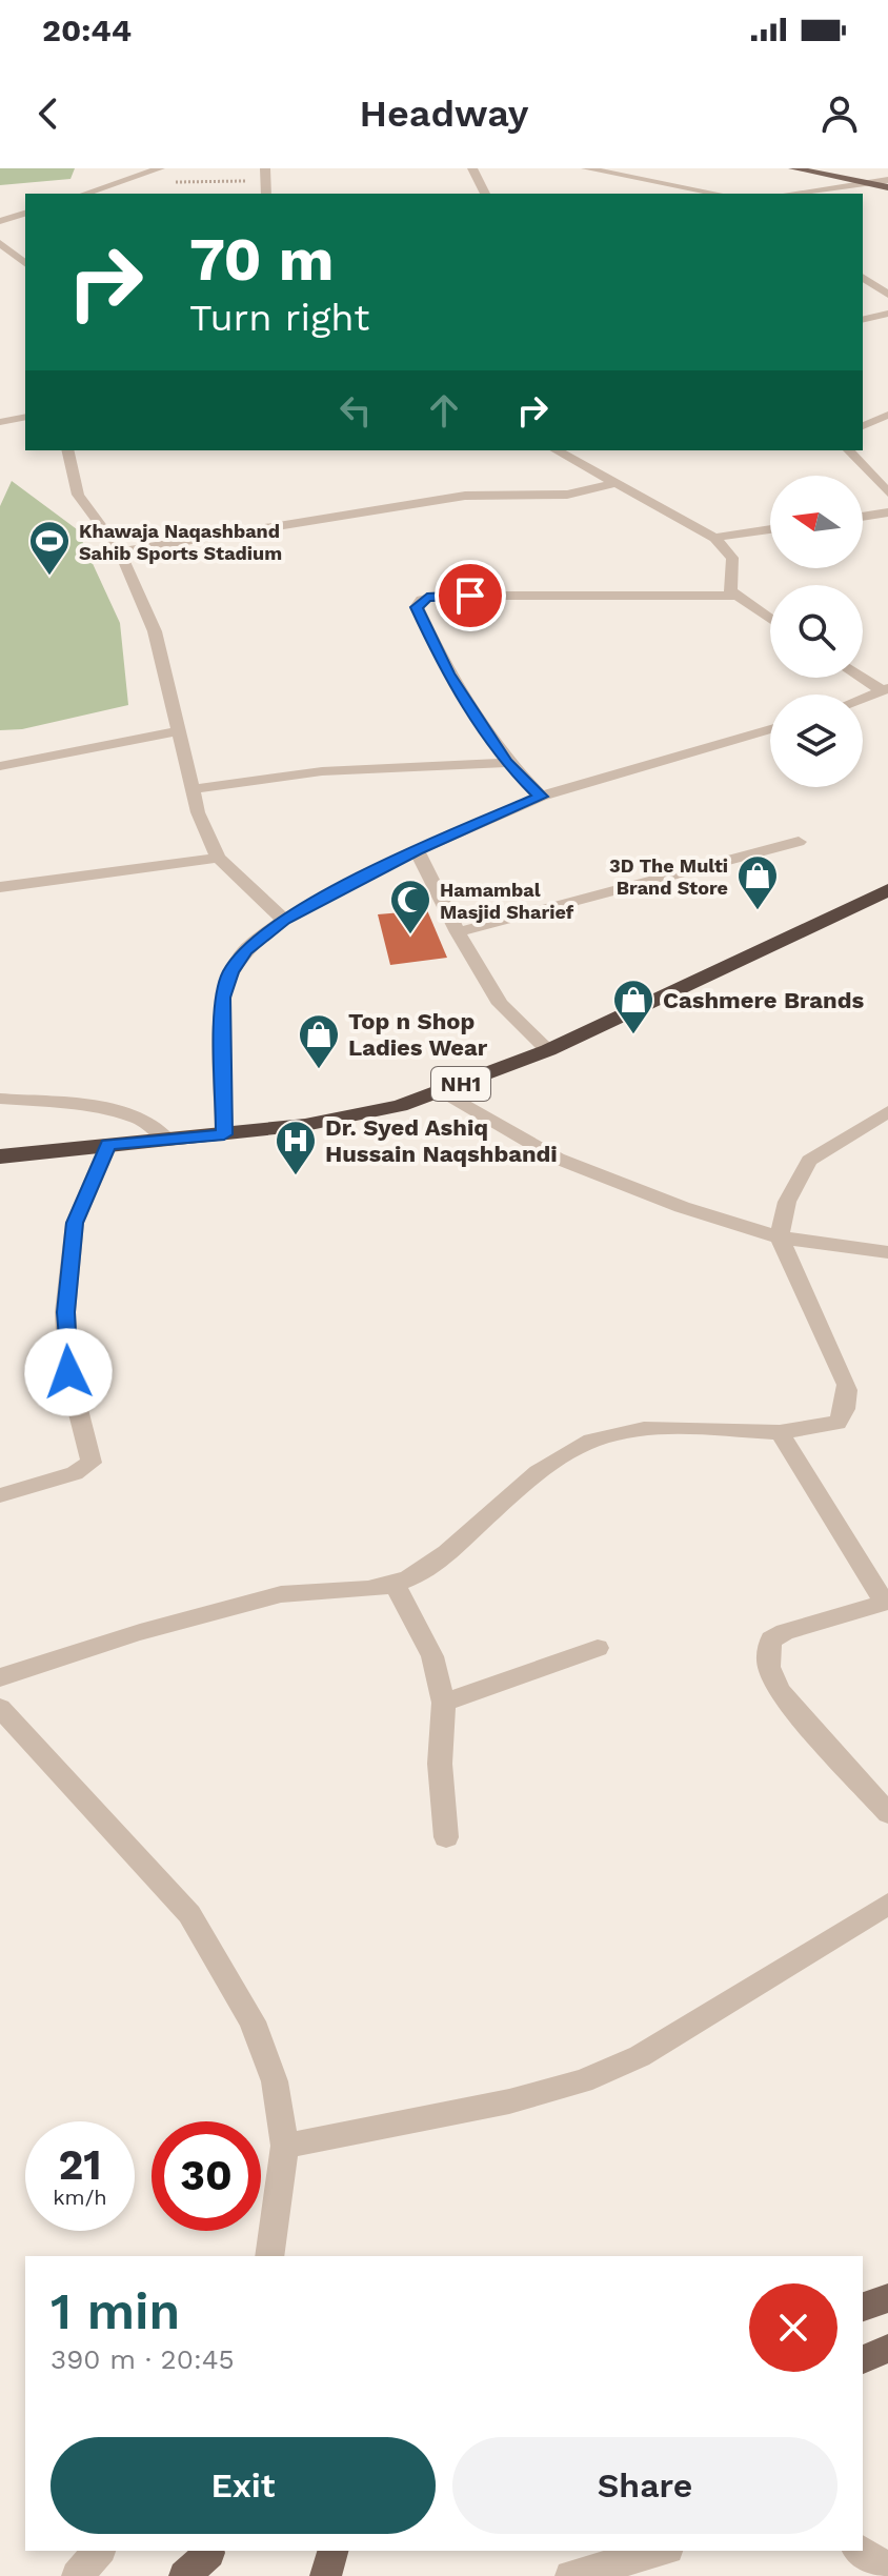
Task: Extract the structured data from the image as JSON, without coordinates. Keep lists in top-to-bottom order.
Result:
{
  "streets": {
    "highway": ["NH1"]
  },
  "places": {
    "sports": ["Khawaja Naqashband Sahib Sports Stadium"],
    "shop": ["3D The Multi Brand Store", "Cashmere Brands", "Top n Shop Ladies Wear"],
    "mosque": ["Hamambal Masjid Sharief"],
    "hospital": ["Dr. Syed Ashiq Hussain Naqshbandi"]
  },
  "north": "left",
  "page": {
    "status": "20:44",
    "header": "Headway",
    "turn": ["70 m", "Turn right"],
    "speed": "21 km/h",
    "limit": "30",
    "heading": ["1 min", "390 m · 20:45"],
    "buttons": ["Exit", "Share"]
  }
}
